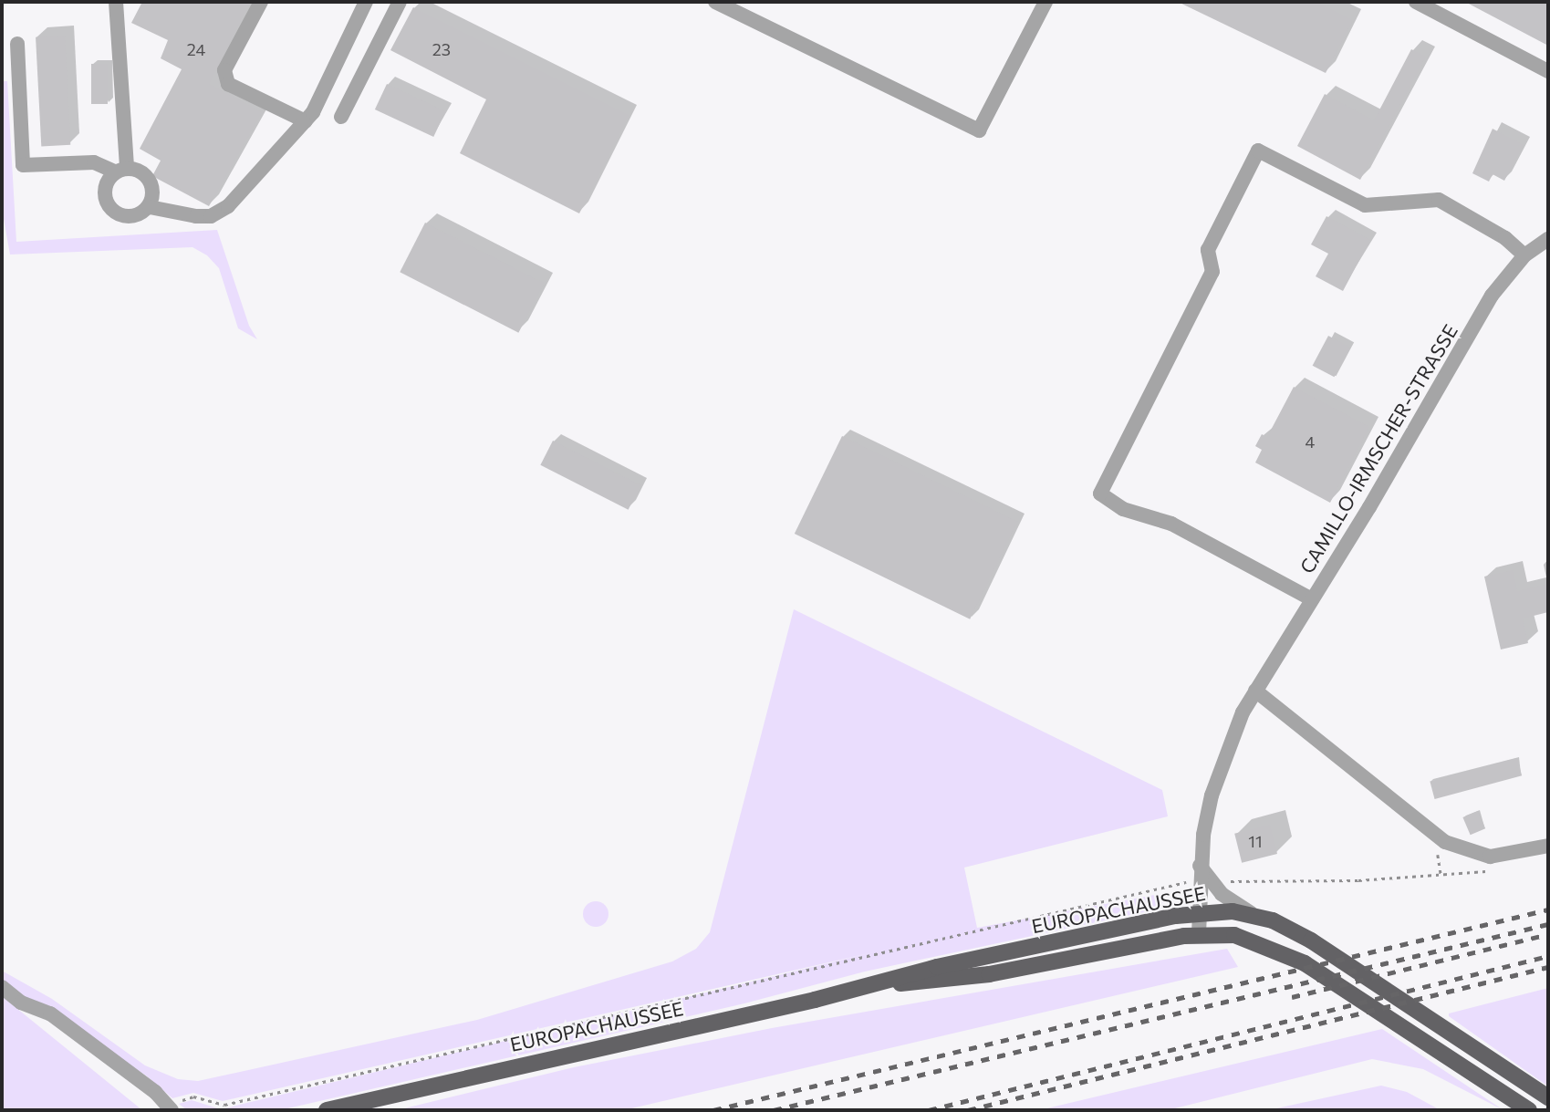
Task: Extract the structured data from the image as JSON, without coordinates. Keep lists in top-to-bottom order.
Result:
{
  "streets": {
    "main road": ["EUROPACHAUSSEE"],
    "street": ["CAMILLO-IRMSCHER-STRASSE"]
  },
  "crossings": [
    ["CAMILLO-IRMSCHER-STRASSE", "EUROPACHAUSSEE"]
  ],
  "house_numbers": [
    "24",
    "23",
    "4",
    "11"
  ]
}
